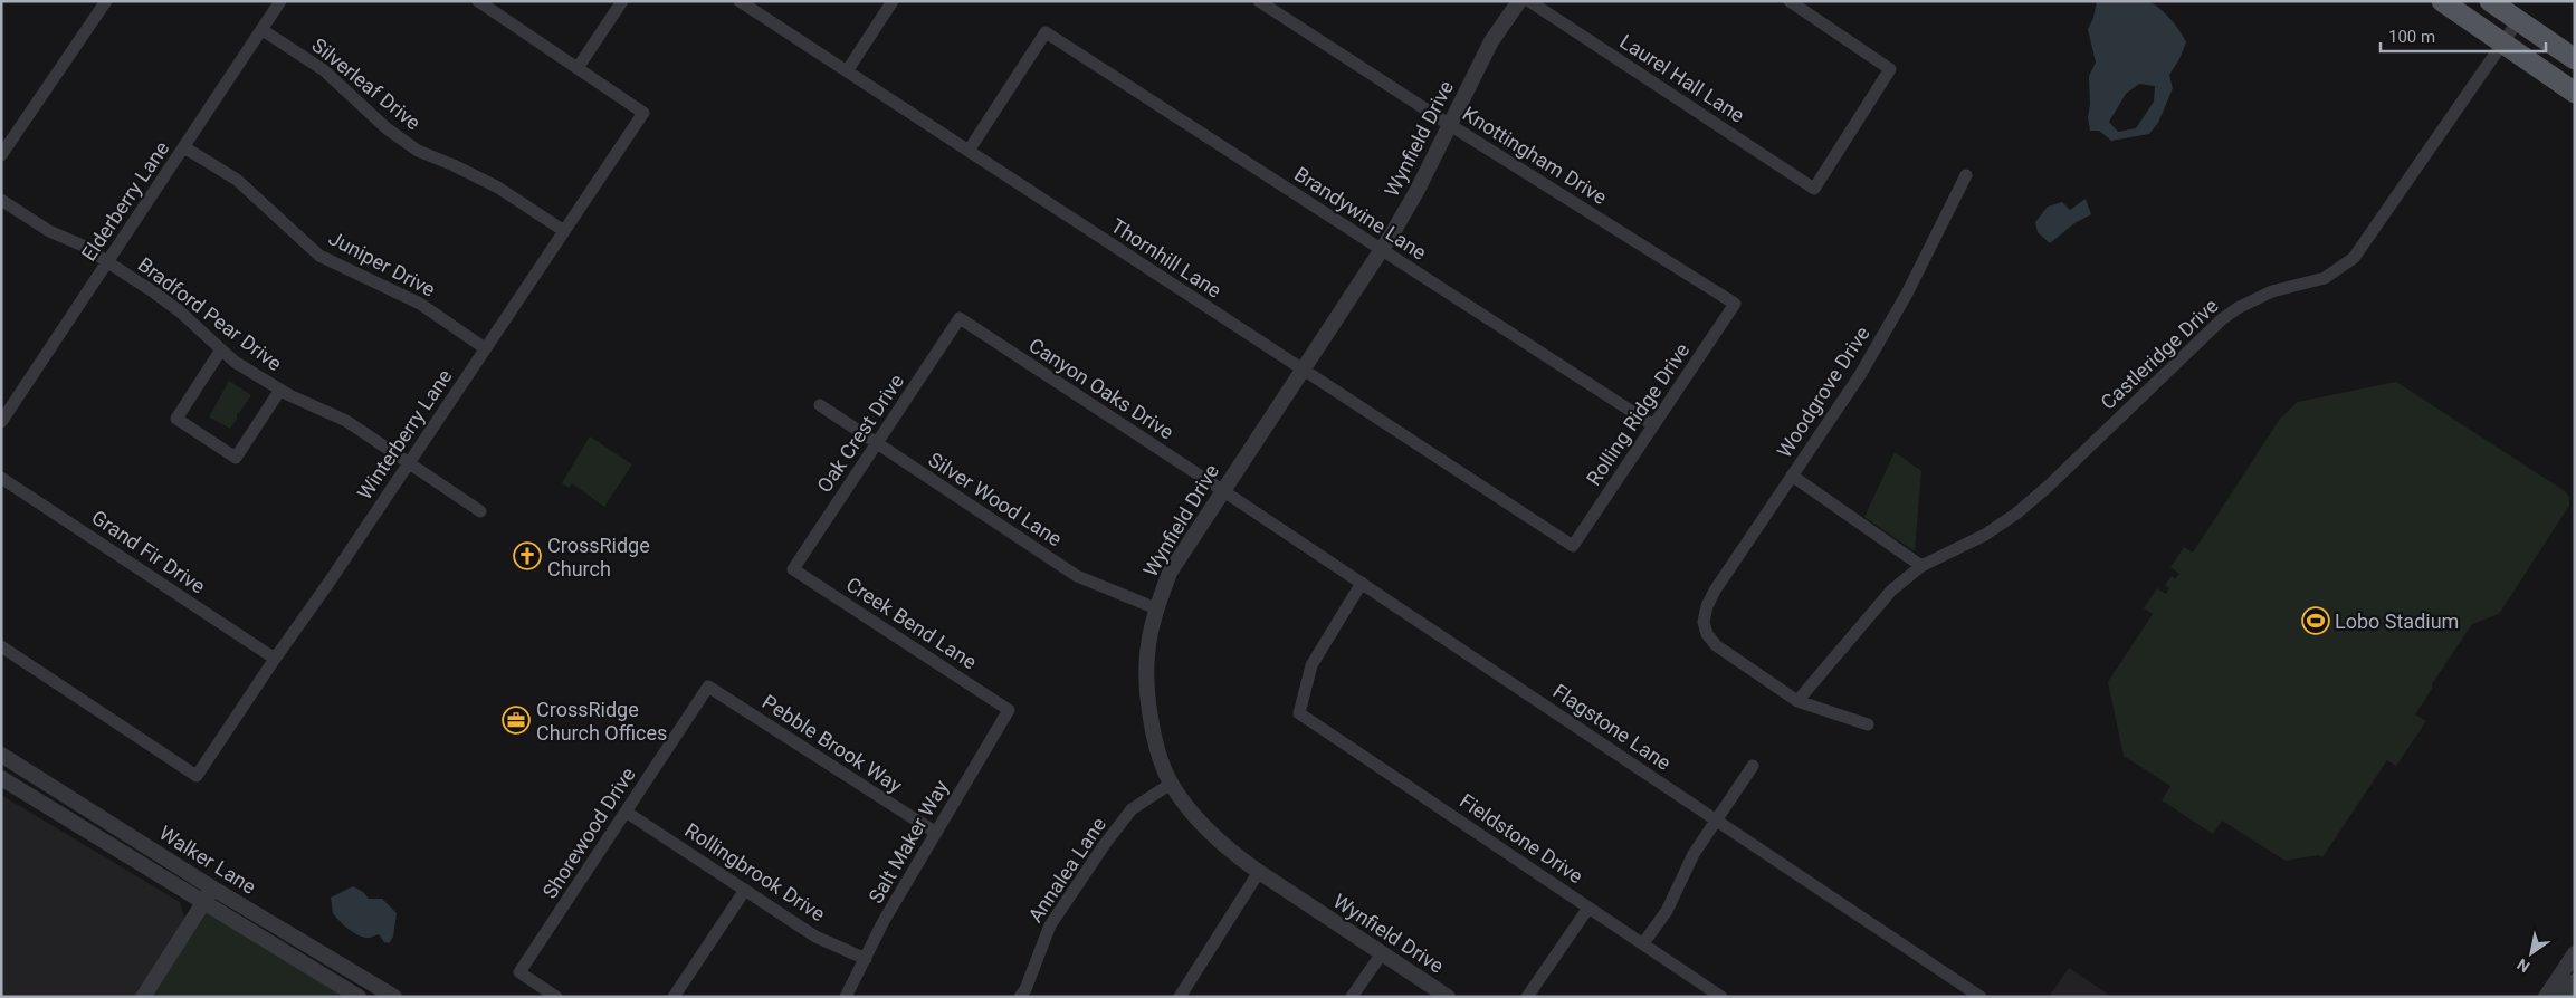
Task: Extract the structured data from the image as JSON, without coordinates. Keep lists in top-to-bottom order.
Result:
{
  "streets": {
    "street": [
      "Laurel Hall Lane",
      "Silverleaf Drive",
      "Wynfield Drive",
      "Knottingham Drive",
      "Elderberry Lane",
      "Brandywine Lane",
      "Thornhill Lane",
      "Juniper Drive",
      "Bradford Pear Drive",
      "Castleridge Drive",
      "Canyon Oaks Drive",
      "Woodgrove Drive",
      "Rolling Ridge Drive",
      "Oak Crest Drive",
      "Winterberry Lane",
      "Silver Wood Lane",
      "Grand Fir Drive",
      "Creek Bend Lane",
      "Flagstone Lane",
      "Pebble Brook Way",
      "Shorewood Drive",
      "Fieldstone Drive",
      "Salt Maker Way",
      "Walker Lane",
      "Annalea Lane",
      "Rollingbrook Drive"
    ]
  },
  "crossings": [
    ["Silverleaf Drive", "Elderberry Lane"],
    ["Silverleaf Drive", "Winterberry Lane"],
    ["Wynfield Drive", "Knottingham Drive"],
    ["Wynfield Drive", "Brandywine Lane"],
    ["Wynfield Drive", "Thornhill Lane"],
    ["Wynfield Drive", "Canyon Oaks Drive"],
    ["Wynfield Drive", "Silver Wood Lane"],
    ["Wynfield Drive", "Flagstone Lane"],
    ["Wynfield Drive", "Annalea Lane"],
    ["Knottingham Drive", "Rolling Ridge Drive"],
    ["Elderberry Lane", "Juniper Drive"],
    ["Elderberry Lane", "Bradford Pear Drive"],
    ["Brandywine Lane", "Thornhill Lane"],
    ["Brandywine Lane", "Rolling Ridge Drive"],
    ["Thornhill Lane", "Rolling Ridge Drive"],
    ["Juniper Drive", "Winterberry Lane"],
    ["Bradford Pear Drive", "Winterberry Lane"],
    ["Castleridge Drive", "Woodgrove Drive"],
    ["Canyon Oaks Drive", "Oak Crest Drive"],
    ["Canyon Oaks Drive", "Flagstone Lane"],
    ["Oak Crest Drive", "Silver Wood Lane"],
    ["Oak Crest Drive", "Creek Bend Lane"],
    ["Winterberry Lane", "Grand Fir Drive"],
    ["Creek Bend Lane", "Salt Maker Way"],
    ["Flagstone Lane", "Fieldstone Drive"],
    ["Pebble Brook Way", "Shorewood Drive"],
    ["Pebble Brook Way", "Salt Maker Way"],
    ["Shorewood Drive", "Rollingbrook Drive"],
    ["Salt Maker Way", "Rollingbrook Drive"]
  ],
  "places": {
    "church": ["CrossRidge Church"],
    "sports": ["Lobo Stadium"],
    "office": ["CrossRidge Church Offices"]
  },
  "scale_bar": "100 m",
  "north": "bottom left"
}
